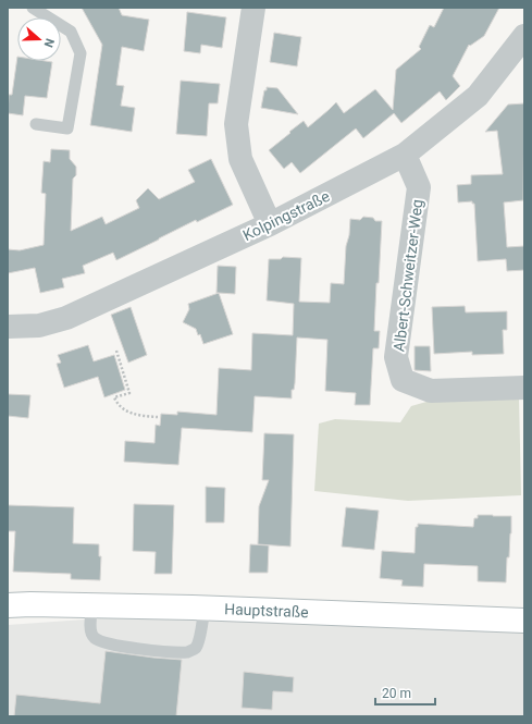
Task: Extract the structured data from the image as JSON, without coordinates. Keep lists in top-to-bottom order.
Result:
{
  "streets": {
    "main road": ["Hauptstraße"],
    "street": ["Kolpingstraße", "Albert-Schweitzer-Weg"]
  },
  "crossings": [
    ["Kolpingstraße", "Albert-Schweitzer-Weg"]
  ],
  "scale_bar": "20 m",
  "north": "right"
}
